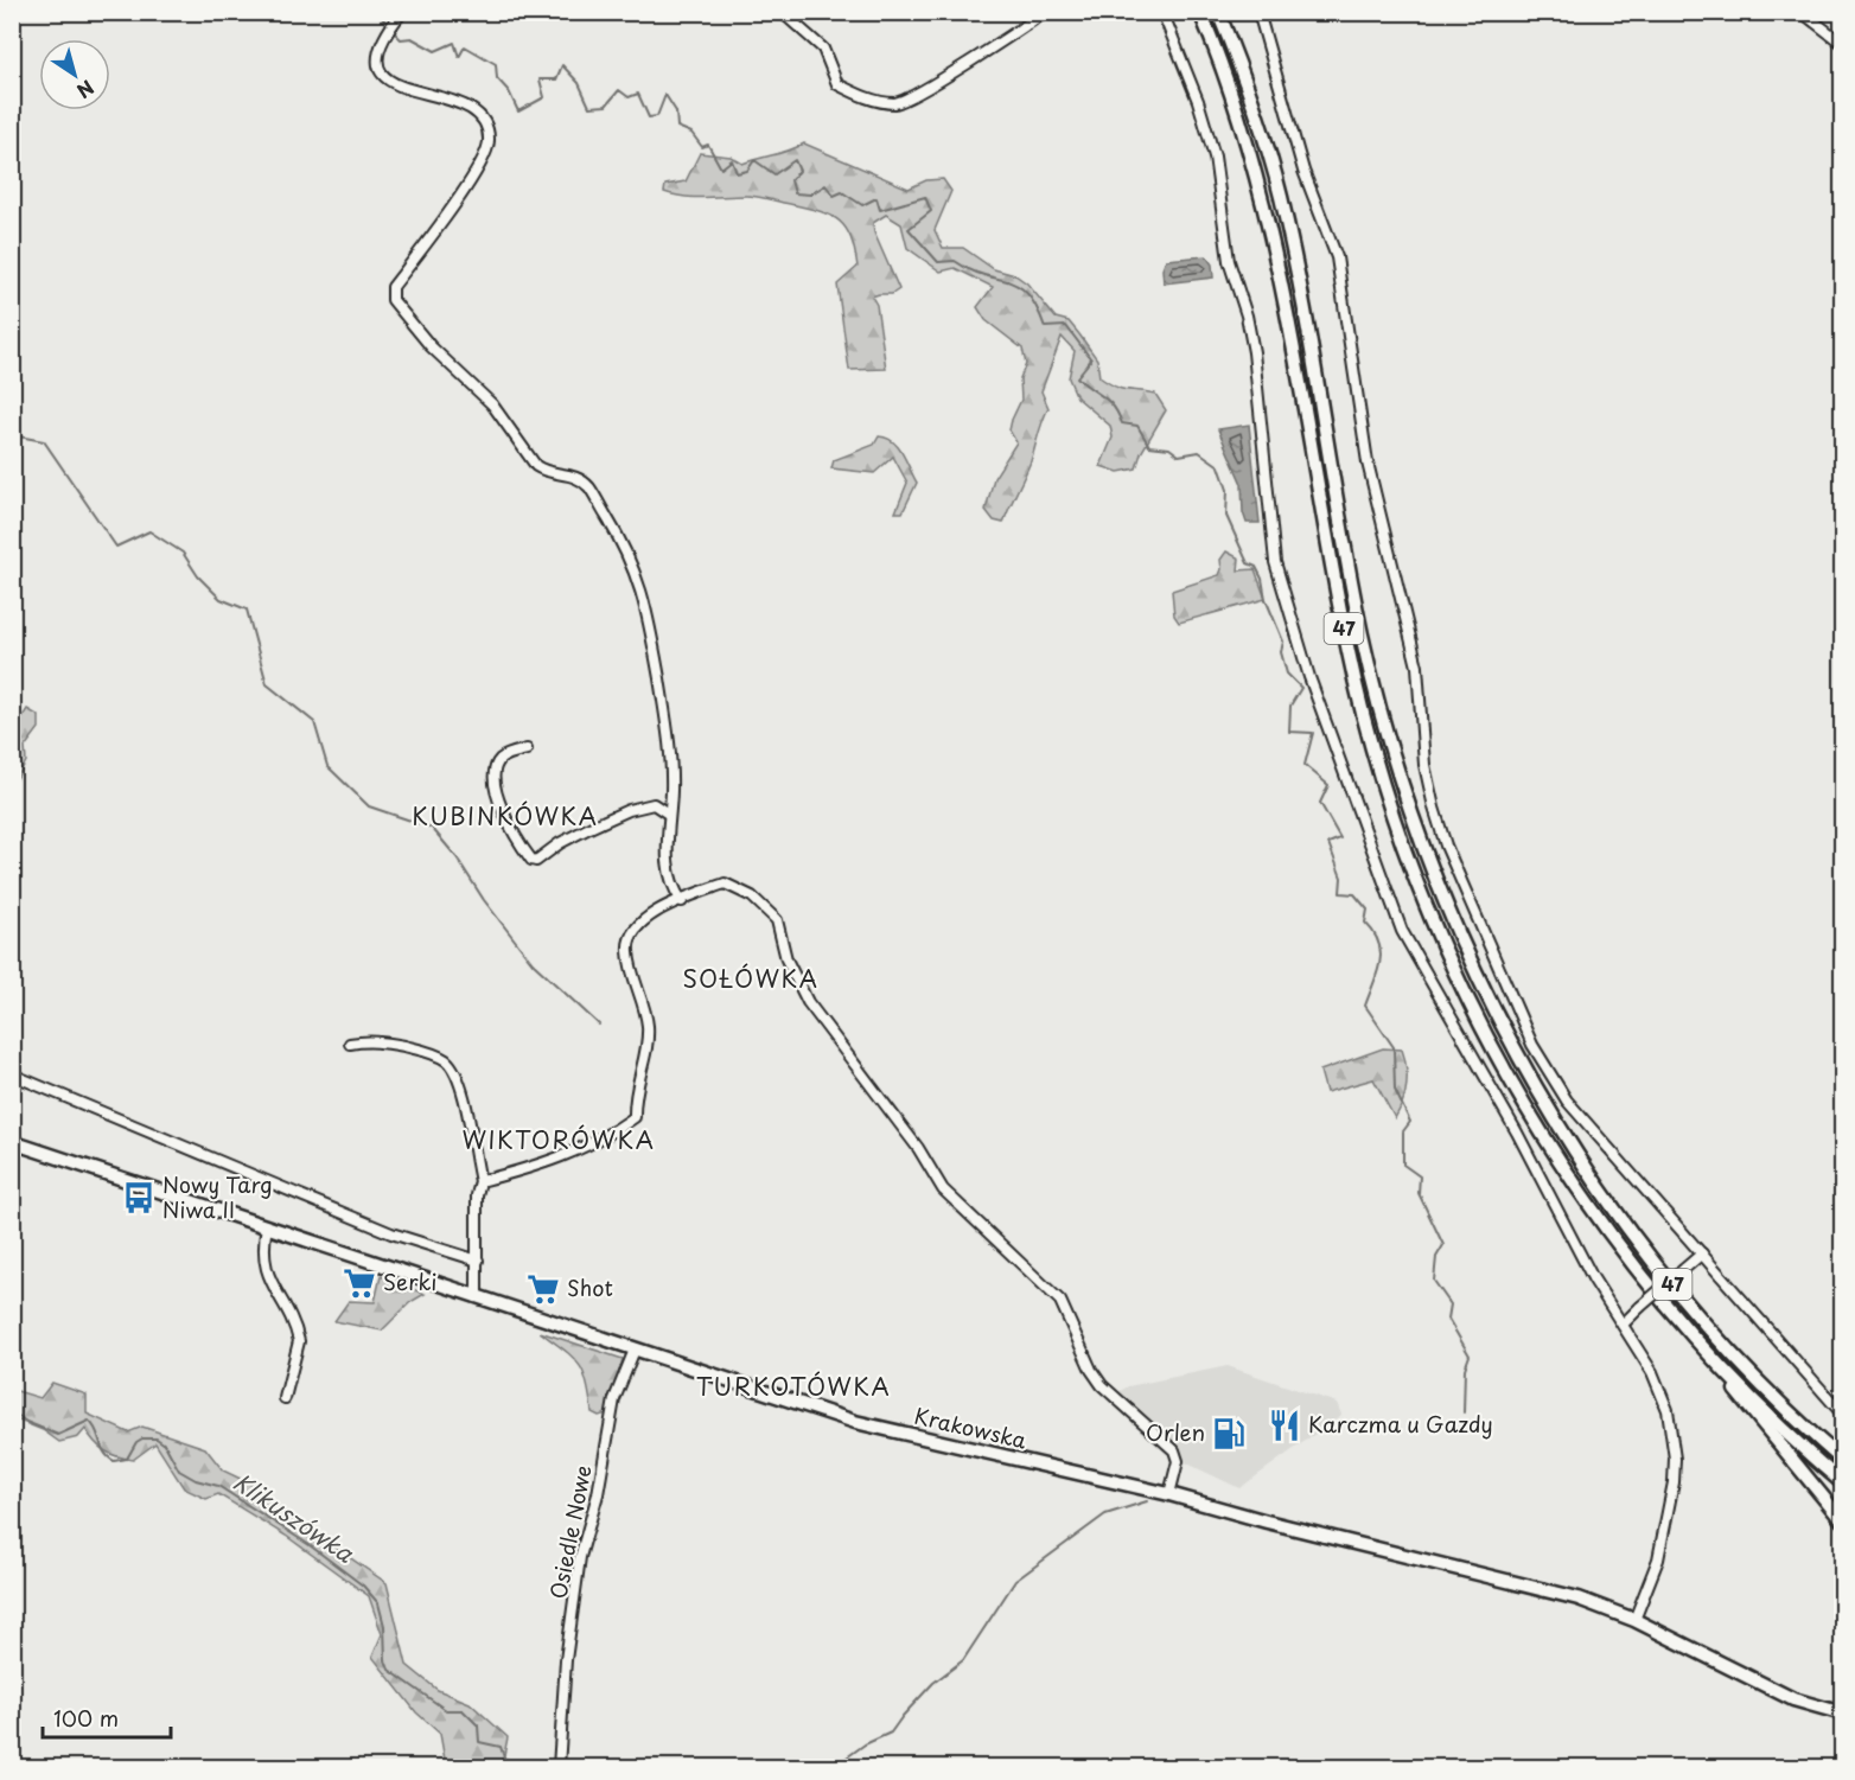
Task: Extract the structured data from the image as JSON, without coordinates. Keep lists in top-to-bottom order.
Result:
{
  "streets": {
    "main road": ["47", "Krakowska"],
    "street": ["Osiedle Nowe"]
  },
  "crossings": [
    ["Krakowska", "Osiedle Nowe"]
  ],
  "districts": [
    "KUBINKÓWKA",
    "SOŁÓWKA",
    "WIKTORÓWKA",
    "TURKOTÓWKA"
  ],
  "water": ["Klikuszówka"],
  "places": {
    "bus stop": ["Nowy Targ Niwa II"],
    "supermarket": ["Serki", "Shot"],
    "restaurant": ["Karczma u Gazdy"],
    "fuel station": ["Orlen"]
  },
  "scale_bar": "100 m",
  "north": "bottom right"
}
